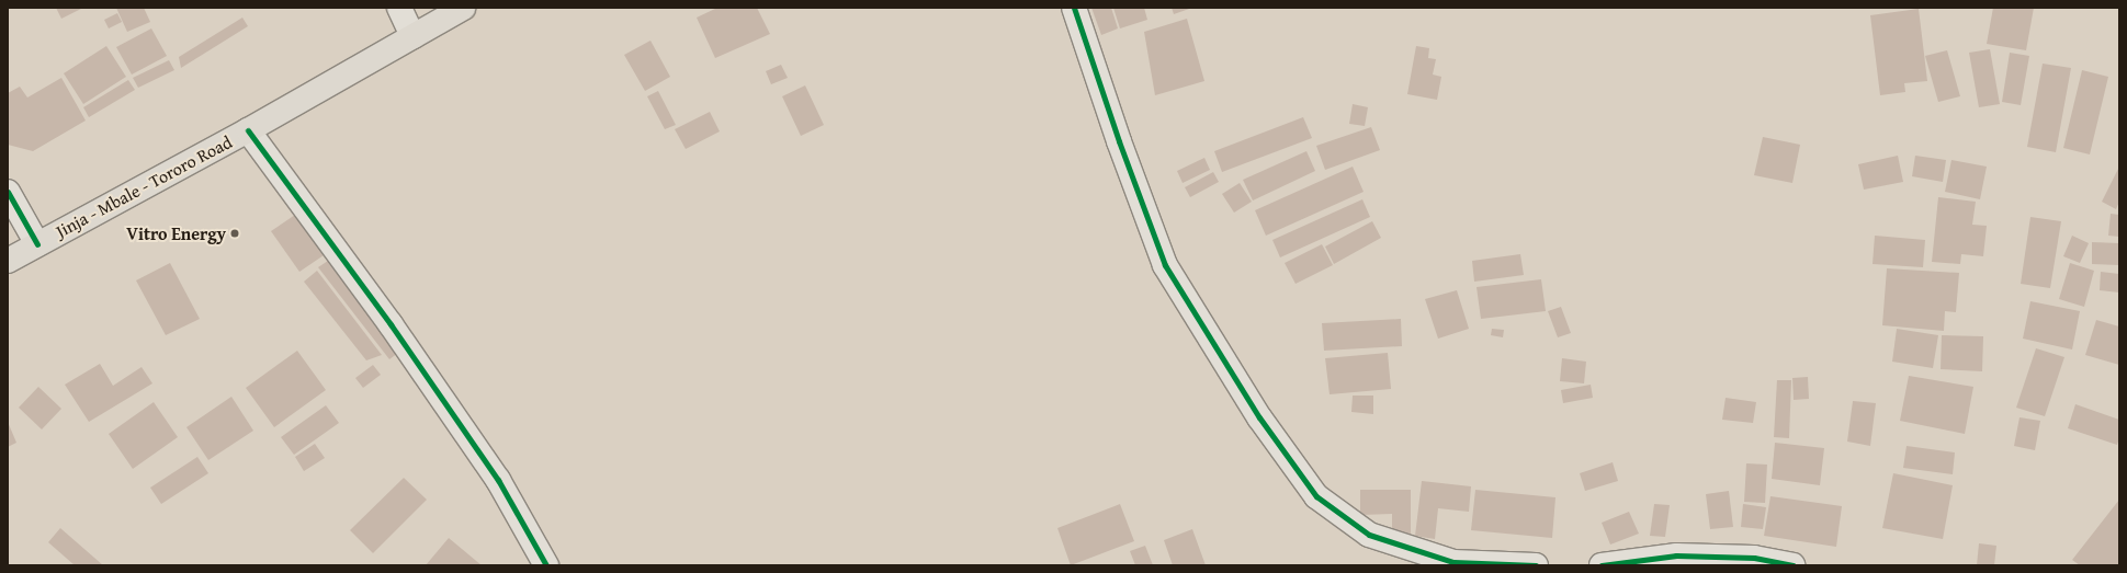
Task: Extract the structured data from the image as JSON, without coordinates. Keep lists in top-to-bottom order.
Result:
{
  "streets": {
    "main road": ["Jinja - Mbale - Tororo Road"]
  },
  "places": ["Vitro Energy"]
}
